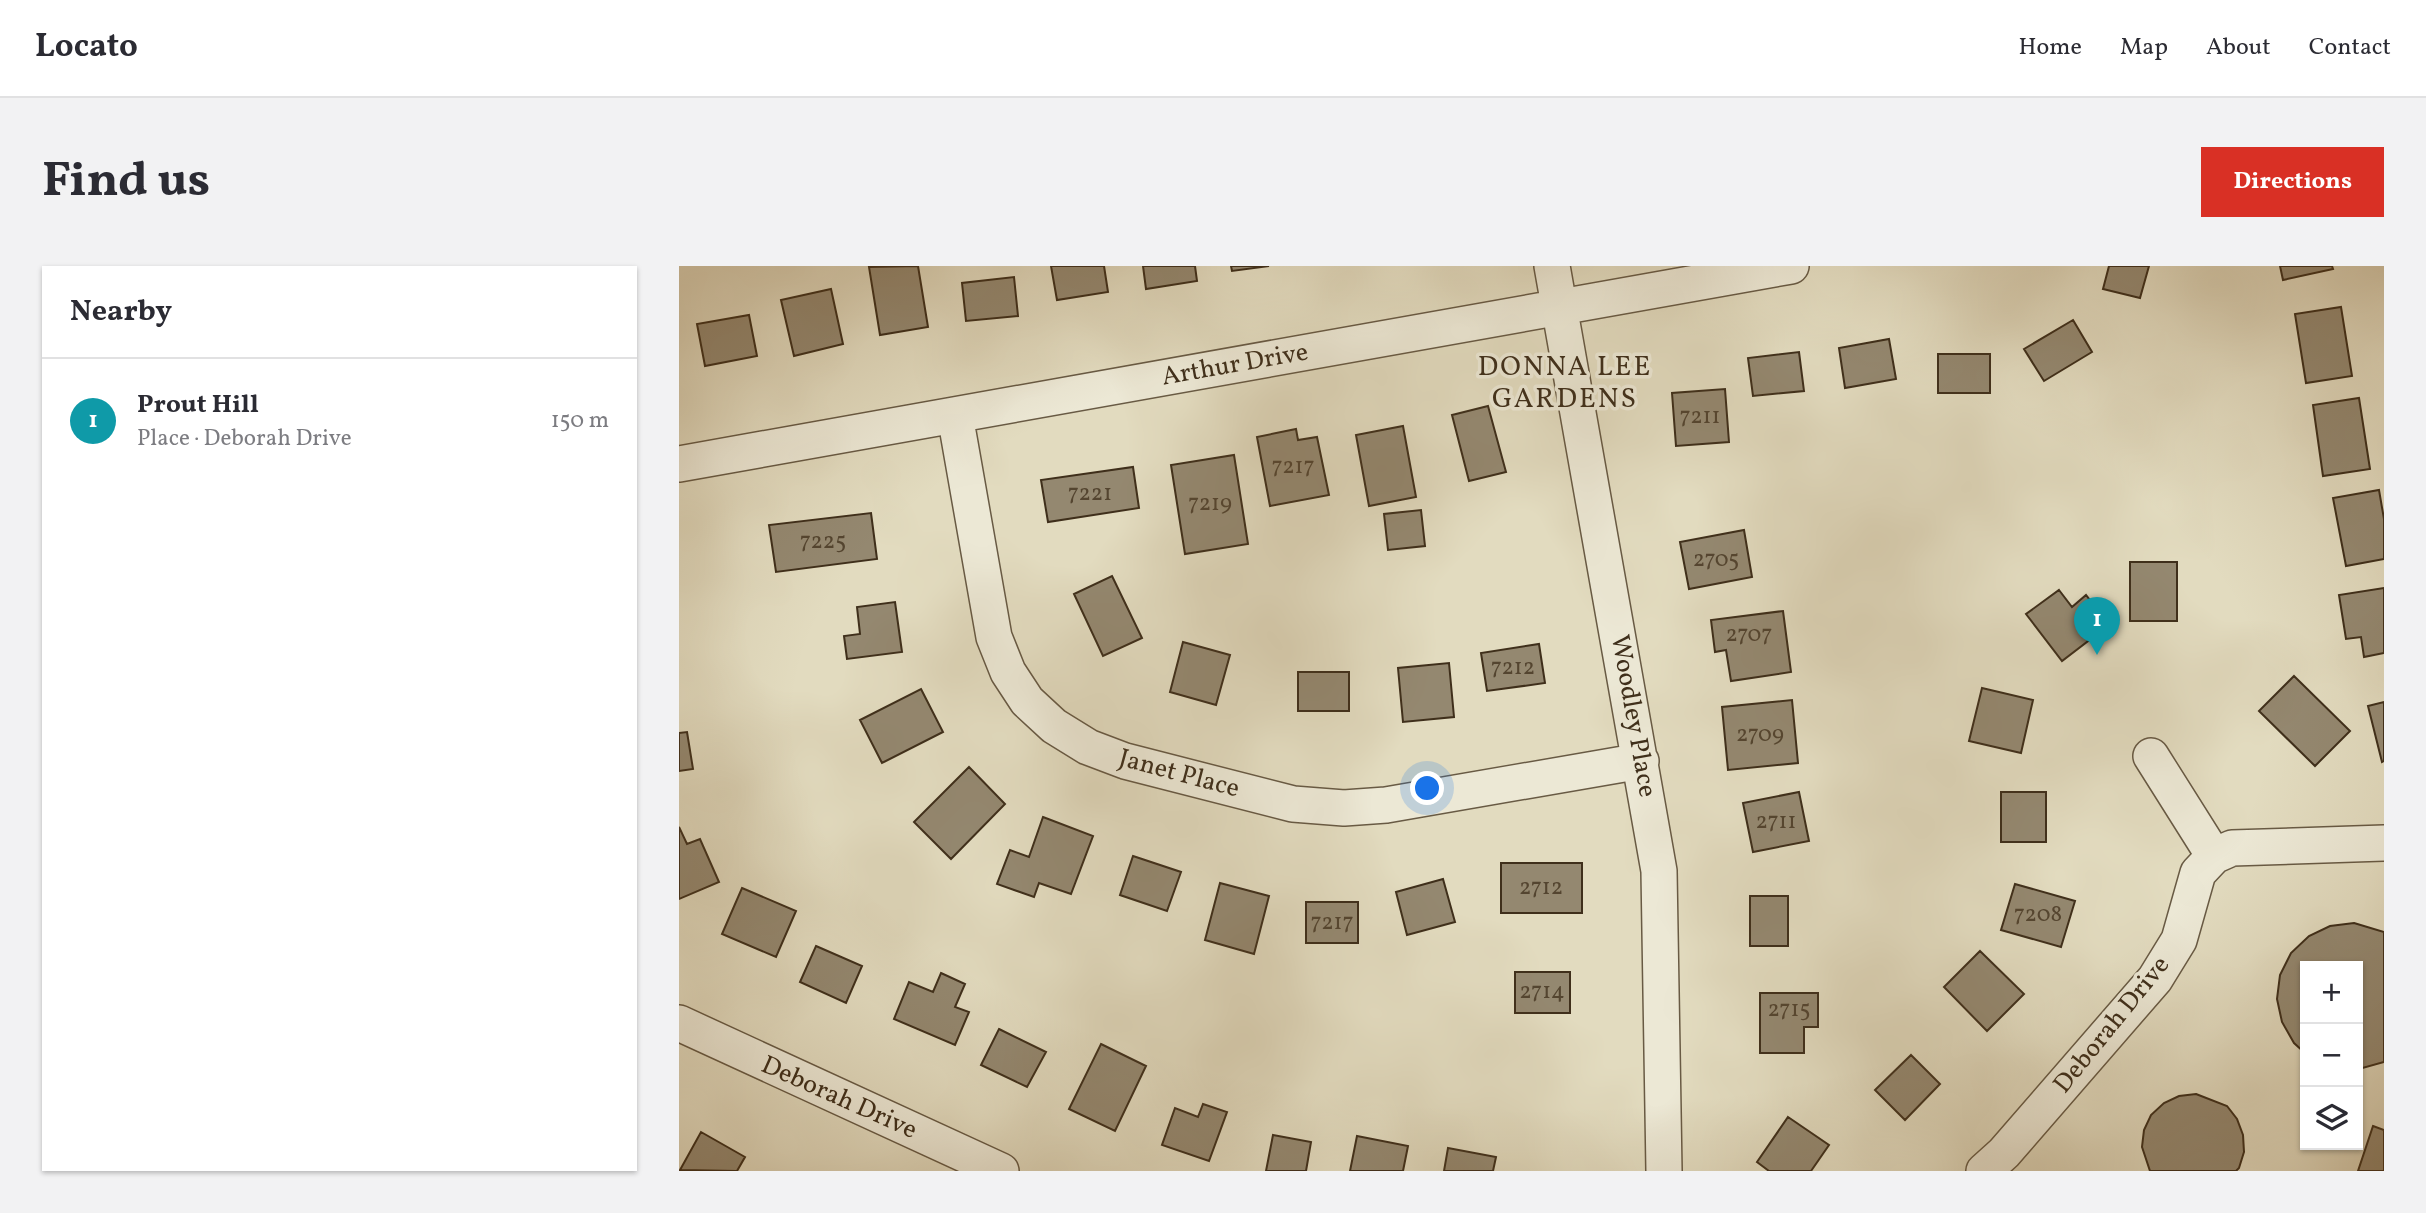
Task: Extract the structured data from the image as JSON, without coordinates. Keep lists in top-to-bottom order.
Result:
{
  "streets": {
    "street": [
      "Arthur Drive",
      "Woodley Place",
      "Janet Place",
      "Deborah Drive"
    ]
  },
  "crossings": [
    ["Arthur Drive", "Woodley Place"],
    ["Arthur Drive", "Janet Place"],
    ["Woodley Place", "Janet Place"]
  ],
  "districts": ["DONNA LEE GARDENS"],
  "house_numbers": [
    "7211",
    "7217",
    "7221",
    "7219",
    "7225",
    "2705",
    "2707",
    "7212",
    "2709",
    "2711",
    "2712",
    "7208",
    "7217",
    "2714",
    "2715"
  ],
  "page": {
    "header": "Locato",
    "nav": [
      "Home",
      "Map",
      "About",
      "Contact"
    ],
    "buttons": "Directions",
    "title": "Find us",
    "heading": "Nearby",
    "list": [
      {
        "mark": "1",
        "name": "Prout Hill",
        "note": "Place · Deborah Drive",
        "value": "150 m"
      }
    ],
    "pins": "1",
    "map_buttons": ["+", "−"]
  }
}
